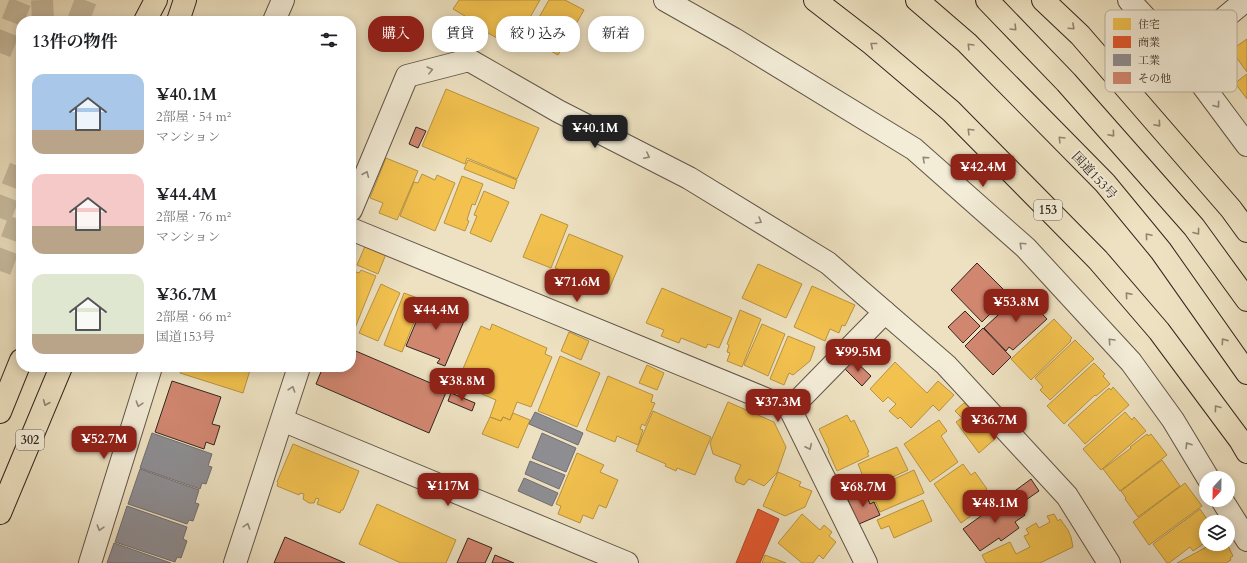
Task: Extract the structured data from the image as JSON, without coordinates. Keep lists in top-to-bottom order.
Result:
{
  "streets": {
    "highway": ["国道153号", "153", "302"]
  },
  "legend": [
    "住宅",
    "商業",
    "工業",
    "その他"
  ],
  "north": "bottom",
  "page": {
    "chip": [
      "購入",
      "賃貸",
      "絞り込み",
      "新着"
    ],
    "heading": "13件の物件",
    "list": [
      {
        "name": "¥40.1M",
        "note": "2部屋 · 54 m² · マンション"
      },
      {
        "name": "¥44.4M",
        "note": "2部屋 · 76 m² · マンション"
      },
      {
        "name": "¥36.7M",
        "note": "2部屋 · 66 m² · 国道153号"
      }
    ],
    "price": [
      "¥40.1M",
      "¥42.4M",
      "¥71.6M",
      "¥53.8M",
      "¥44.4M",
      "¥99.5M",
      "¥38.8M",
      "¥37.3M",
      "¥36.7M",
      "¥52.7M",
      "¥117M",
      "¥68.7M",
      "¥48.1M"
    ]
  }
}
